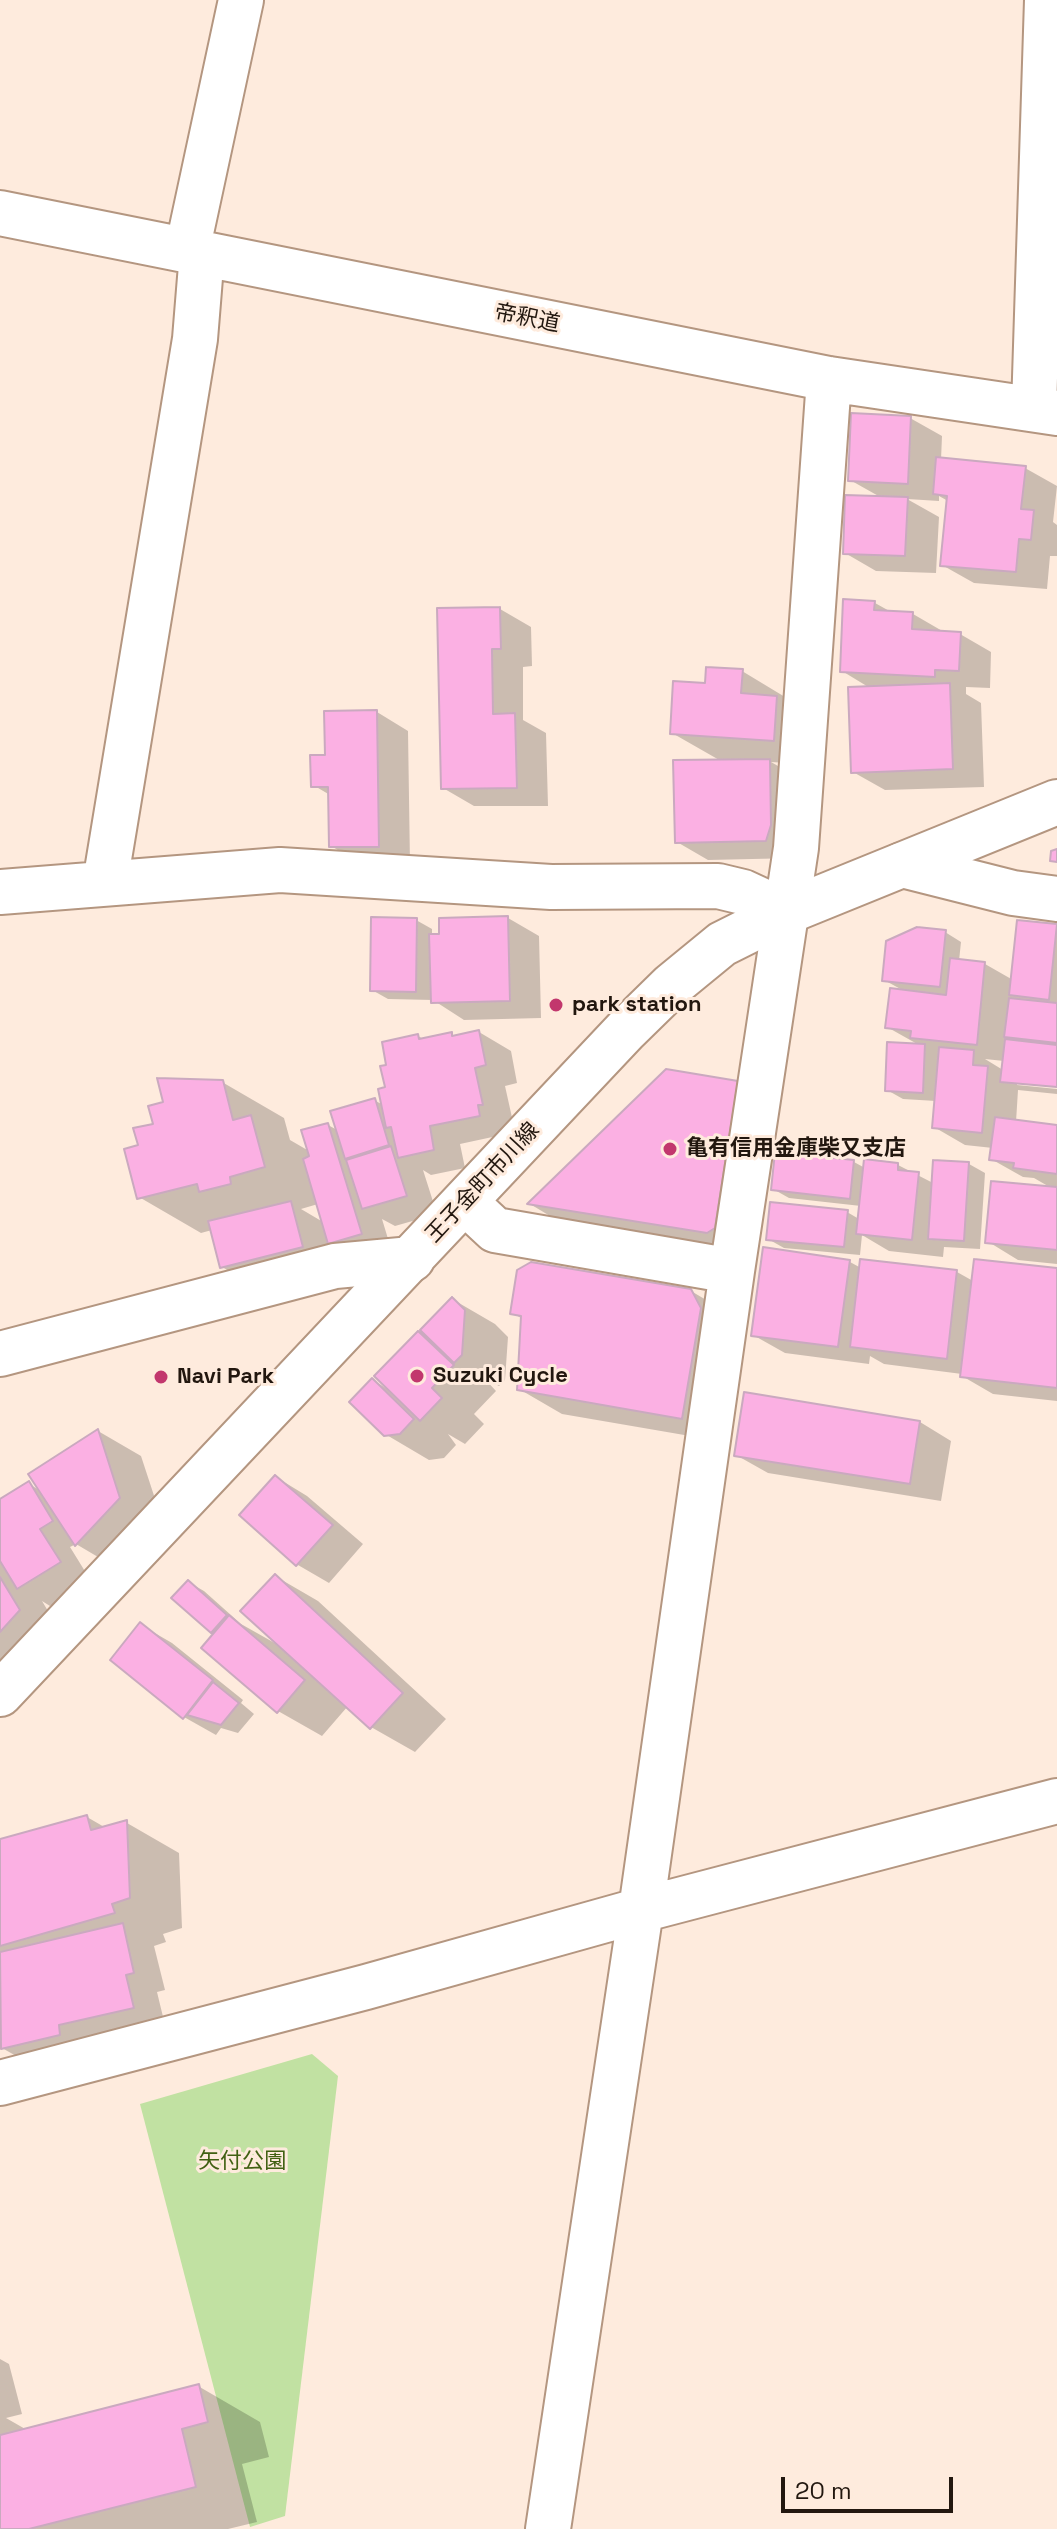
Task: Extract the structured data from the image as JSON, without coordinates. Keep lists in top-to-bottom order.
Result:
{
  "streets": {
    "street": ["帝釈道", "王子金町市川線"]
  },
  "parks": ["矢付公園"],
  "places": [
    "park station",
    "亀有信用金庫柴又支店",
    "Suzuki Cycle",
    "Navi Park"
  ],
  "scale_bar": "20 m"
}
